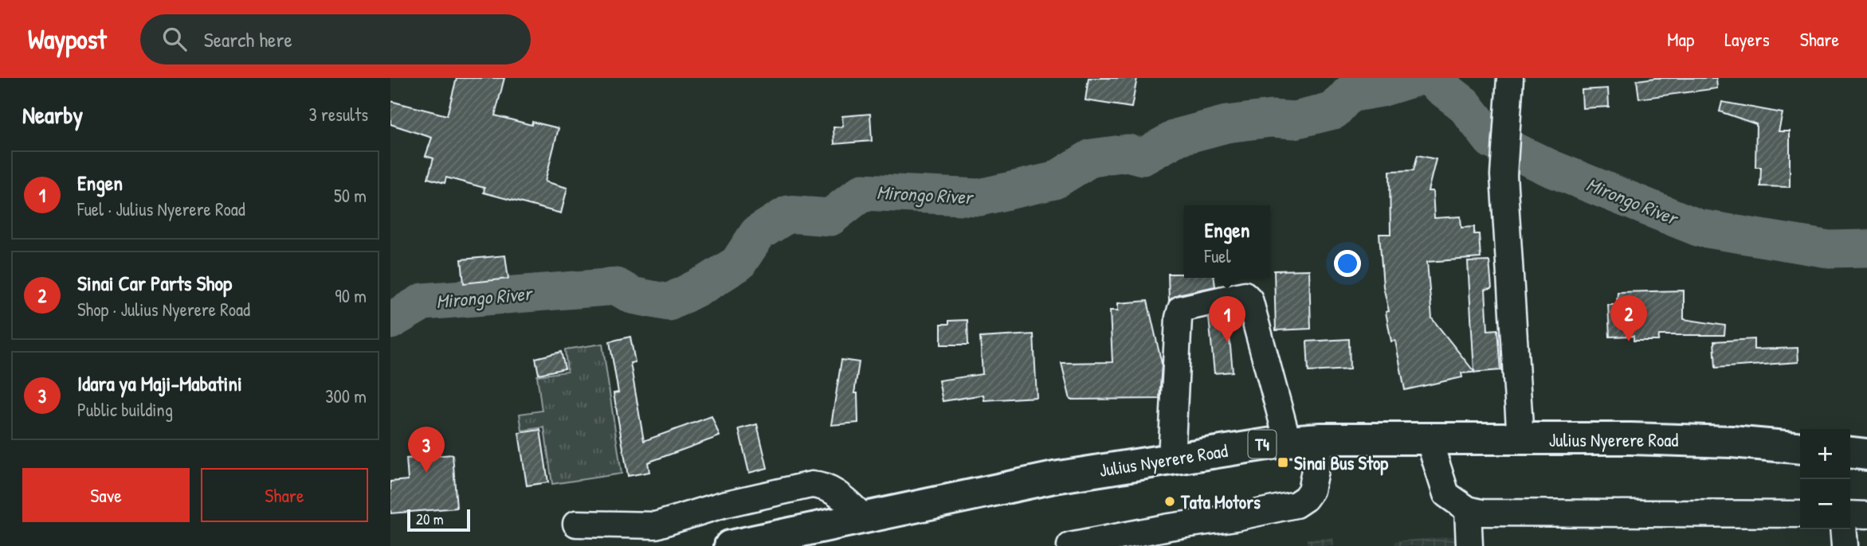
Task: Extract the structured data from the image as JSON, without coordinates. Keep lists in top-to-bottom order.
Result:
{
  "streets": {
    "highway": ["Julius Nyerere Road", "T4"]
  },
  "water": ["Mirongo River"],
  "places": {
    "transit": ["Sinai Bus Stop"],
    "other": ["Tata Motors"]
  },
  "scale_bar": "20 m",
  "page": {
    "header": "Waypost",
    "search": "Search here",
    "nav": ["Map", "Layers", "Share"],
    "heading": ["Nearby", "3 results"],
    "list": [
      {
        "mark": "1",
        "name": "Engen",
        "note": "Fuel · Julius Nyerere Road",
        "value": "50 m"
      },
      {
        "mark": "2",
        "name": "Sinai Car Parts Shop",
        "note": "Shop · Julius Nyerere Road",
        "value": "90 m"
      },
      {
        "mark": "3",
        "name": "Idara ya Maji-Mabatini",
        "note": "Public building",
        "value": "300 m"
      }
    ],
    "popup": ["Engen", "Fuel"],
    "pins": ["2", "1", "3"],
    "map_buttons": ["+", "−"],
    "buttons": ["Save", "Share"],
    "scale": "20 m"
  }
}
